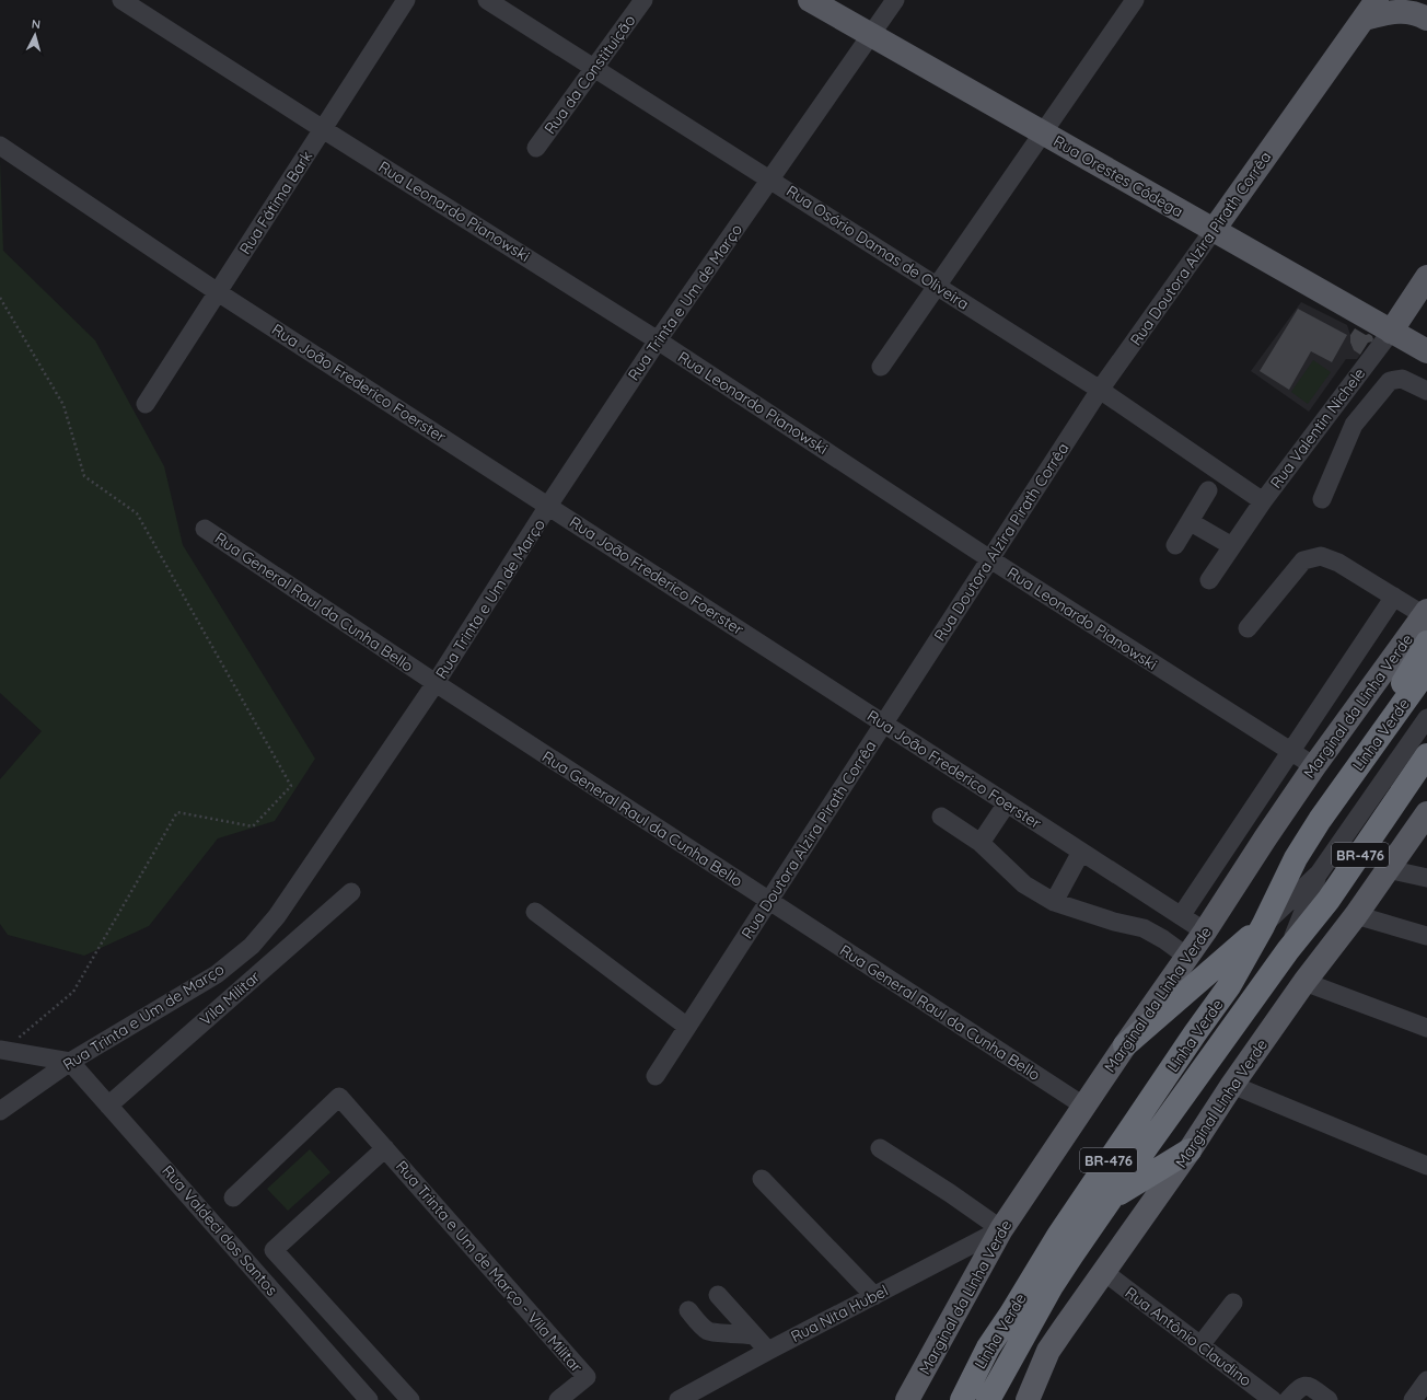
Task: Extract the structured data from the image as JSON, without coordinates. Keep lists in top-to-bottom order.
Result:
{
  "streets": {
    "highway": ["Linha Verde", "BR-476"],
    "main road": [
      "Rua Orestes Códega",
      "Rua Doutora Alzira Pirath Corrêa",
      "Rua Valentin Nichele",
      "Marginal da Linha Verde",
      "Marginal Linha Verde"
    ],
    "street": [
      "Rua da Constituição",
      "Rua Fátima Bark",
      "Rua Leonardo Pianowski",
      "Rua Osório Damas de Oliveira",
      "Rua Trinta e Um de Março",
      "Rua João Frederico Foerster",
      "Rua General Raul da Cunha Bello",
      "Vila Militar",
      "Rua Valdeci dos Santos",
      "Rua Trinta e Um de Março - Vila Militar",
      "Rua Nita Hubel",
      "Rua Antônio Claudino"
    ]
  },
  "crossings": [
    ["Rua da Constituição", "Rua Osório Damas de Oliveira"],
    ["Rua Orestes Códega", "Rua Doutora Alzira Pirath Corrêa"],
    ["Rua Orestes Códega", "Rua Trinta e Um de Março"],
    ["Rua Orestes Códega", "Rua Valentin Nichele"],
    ["Rua Fátima Bark", "Rua Leonardo Pianowski"],
    ["Rua Fátima Bark", "Rua João Frederico Foerster"],
    ["Rua Leonardo Pianowski", "Rua Doutora Alzira Pirath Corrêa"],
    ["Rua Leonardo Pianowski", "Rua Trinta e Um de Março"],
    ["Rua Leonardo Pianowski", "Marginal da Linha Verde"],
    ["Rua Osório Damas de Oliveira", "Rua Doutora Alzira Pirath Corrêa"],
    ["Rua Osório Damas de Oliveira", "Rua Trinta e Um de Março"],
    ["Rua Osório Damas de Oliveira", "Rua Valentin Nichele"],
    ["Rua Doutora Alzira Pirath Corrêa", "Rua João Frederico Foerster"],
    ["Rua Doutora Alzira Pirath Corrêa", "Rua General Raul da Cunha Bello"],
    ["Rua Trinta e Um de Março", "Rua João Frederico Foerster"],
    ["Rua Trinta e Um de Março", "Rua General Raul da Cunha Bello"],
    ["Rua Trinta e Um de Março", "Rua Valdeci dos Santos"],
    ["Rua João Frederico Foerster", "Marginal da Linha Verde"],
    ["Rua General Raul da Cunha Bello", "Marginal da Linha Verde"],
    ["Marginal da Linha Verde", "Rua Nita Hubel"],
    ["Vila Militar", "Rua Valdeci dos Santos"],
    ["Marginal Linha Verde", "Rua Antônio Claudino"]
  ],
  "north": "top"
}
